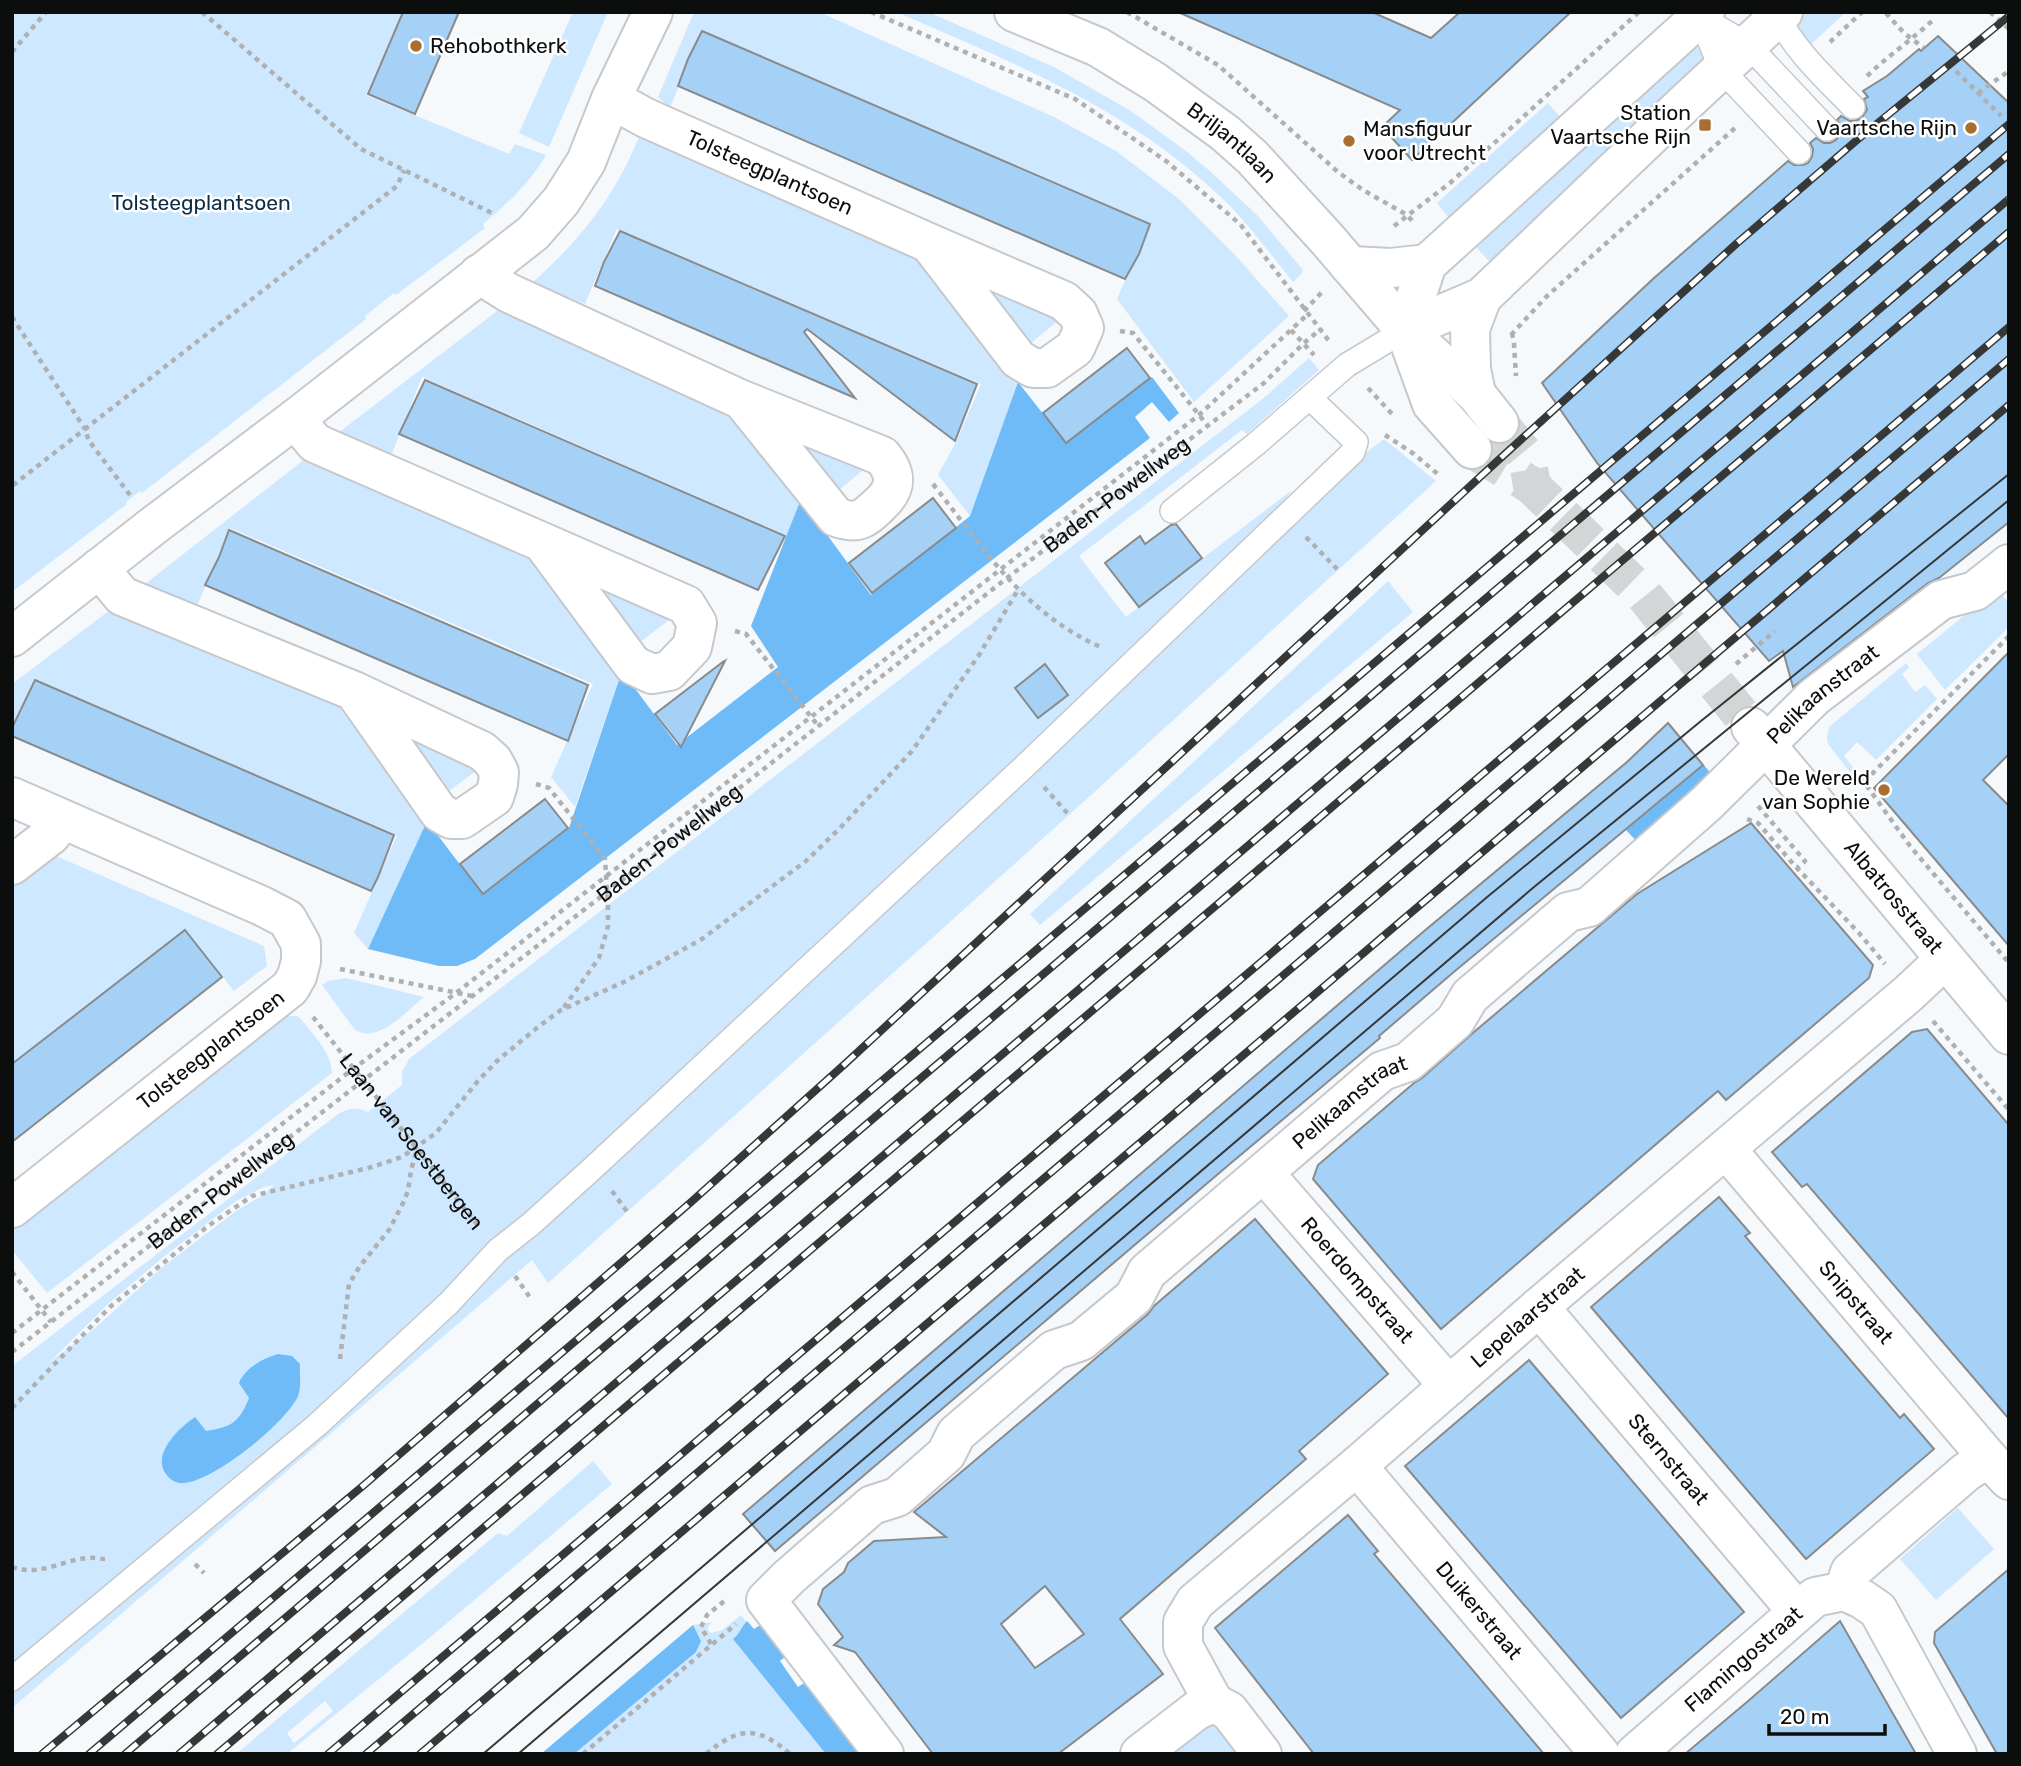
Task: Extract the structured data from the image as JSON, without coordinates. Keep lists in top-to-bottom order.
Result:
{
  "streets": {
    "street": [
      "Briljantlaan",
      "Tolsteegplantsoen",
      "Pelikaanstraat",
      "Albatrosstraat",
      "Roerdompstraat",
      "Snipstraat",
      "Lepelaarstraat",
      "Sternstraat",
      "Duikerstraat",
      "Flamingostraat"
    ],
    "path": ["Baden-Powellweg", "Laan van Soestbergen"]
  },
  "crossings": [
    ["Tolsteegplantsoen", "Laan van Soestbergen"],
    ["Baden-Powellweg", "Laan van Soestbergen"],
    ["Pelikaanstraat", "Albatrosstraat"],
    ["Pelikaanstraat", "Roerdompstraat"],
    ["Albatrosstraat", "Lepelaarstraat"],
    ["Roerdompstraat", "Lepelaarstraat"],
    ["Snipstraat", "Lepelaarstraat"],
    ["Lepelaarstraat", "Sternstraat"],
    ["Lepelaarstraat", "Duikerstraat"],
    ["Sternstraat", "Flamingostraat"]
  ],
  "parks": ["Tolsteegplantsoen"],
  "places": {
    "other": [
      "Rehobothkerk",
      "Vaartsche Rijn",
      "Mansfiguur voor Utrecht",
      "De Wereld van Sophie"
    ],
    "transit": ["Station Vaartsche Rijn"]
  },
  "scale_bar": "20 m"
}
